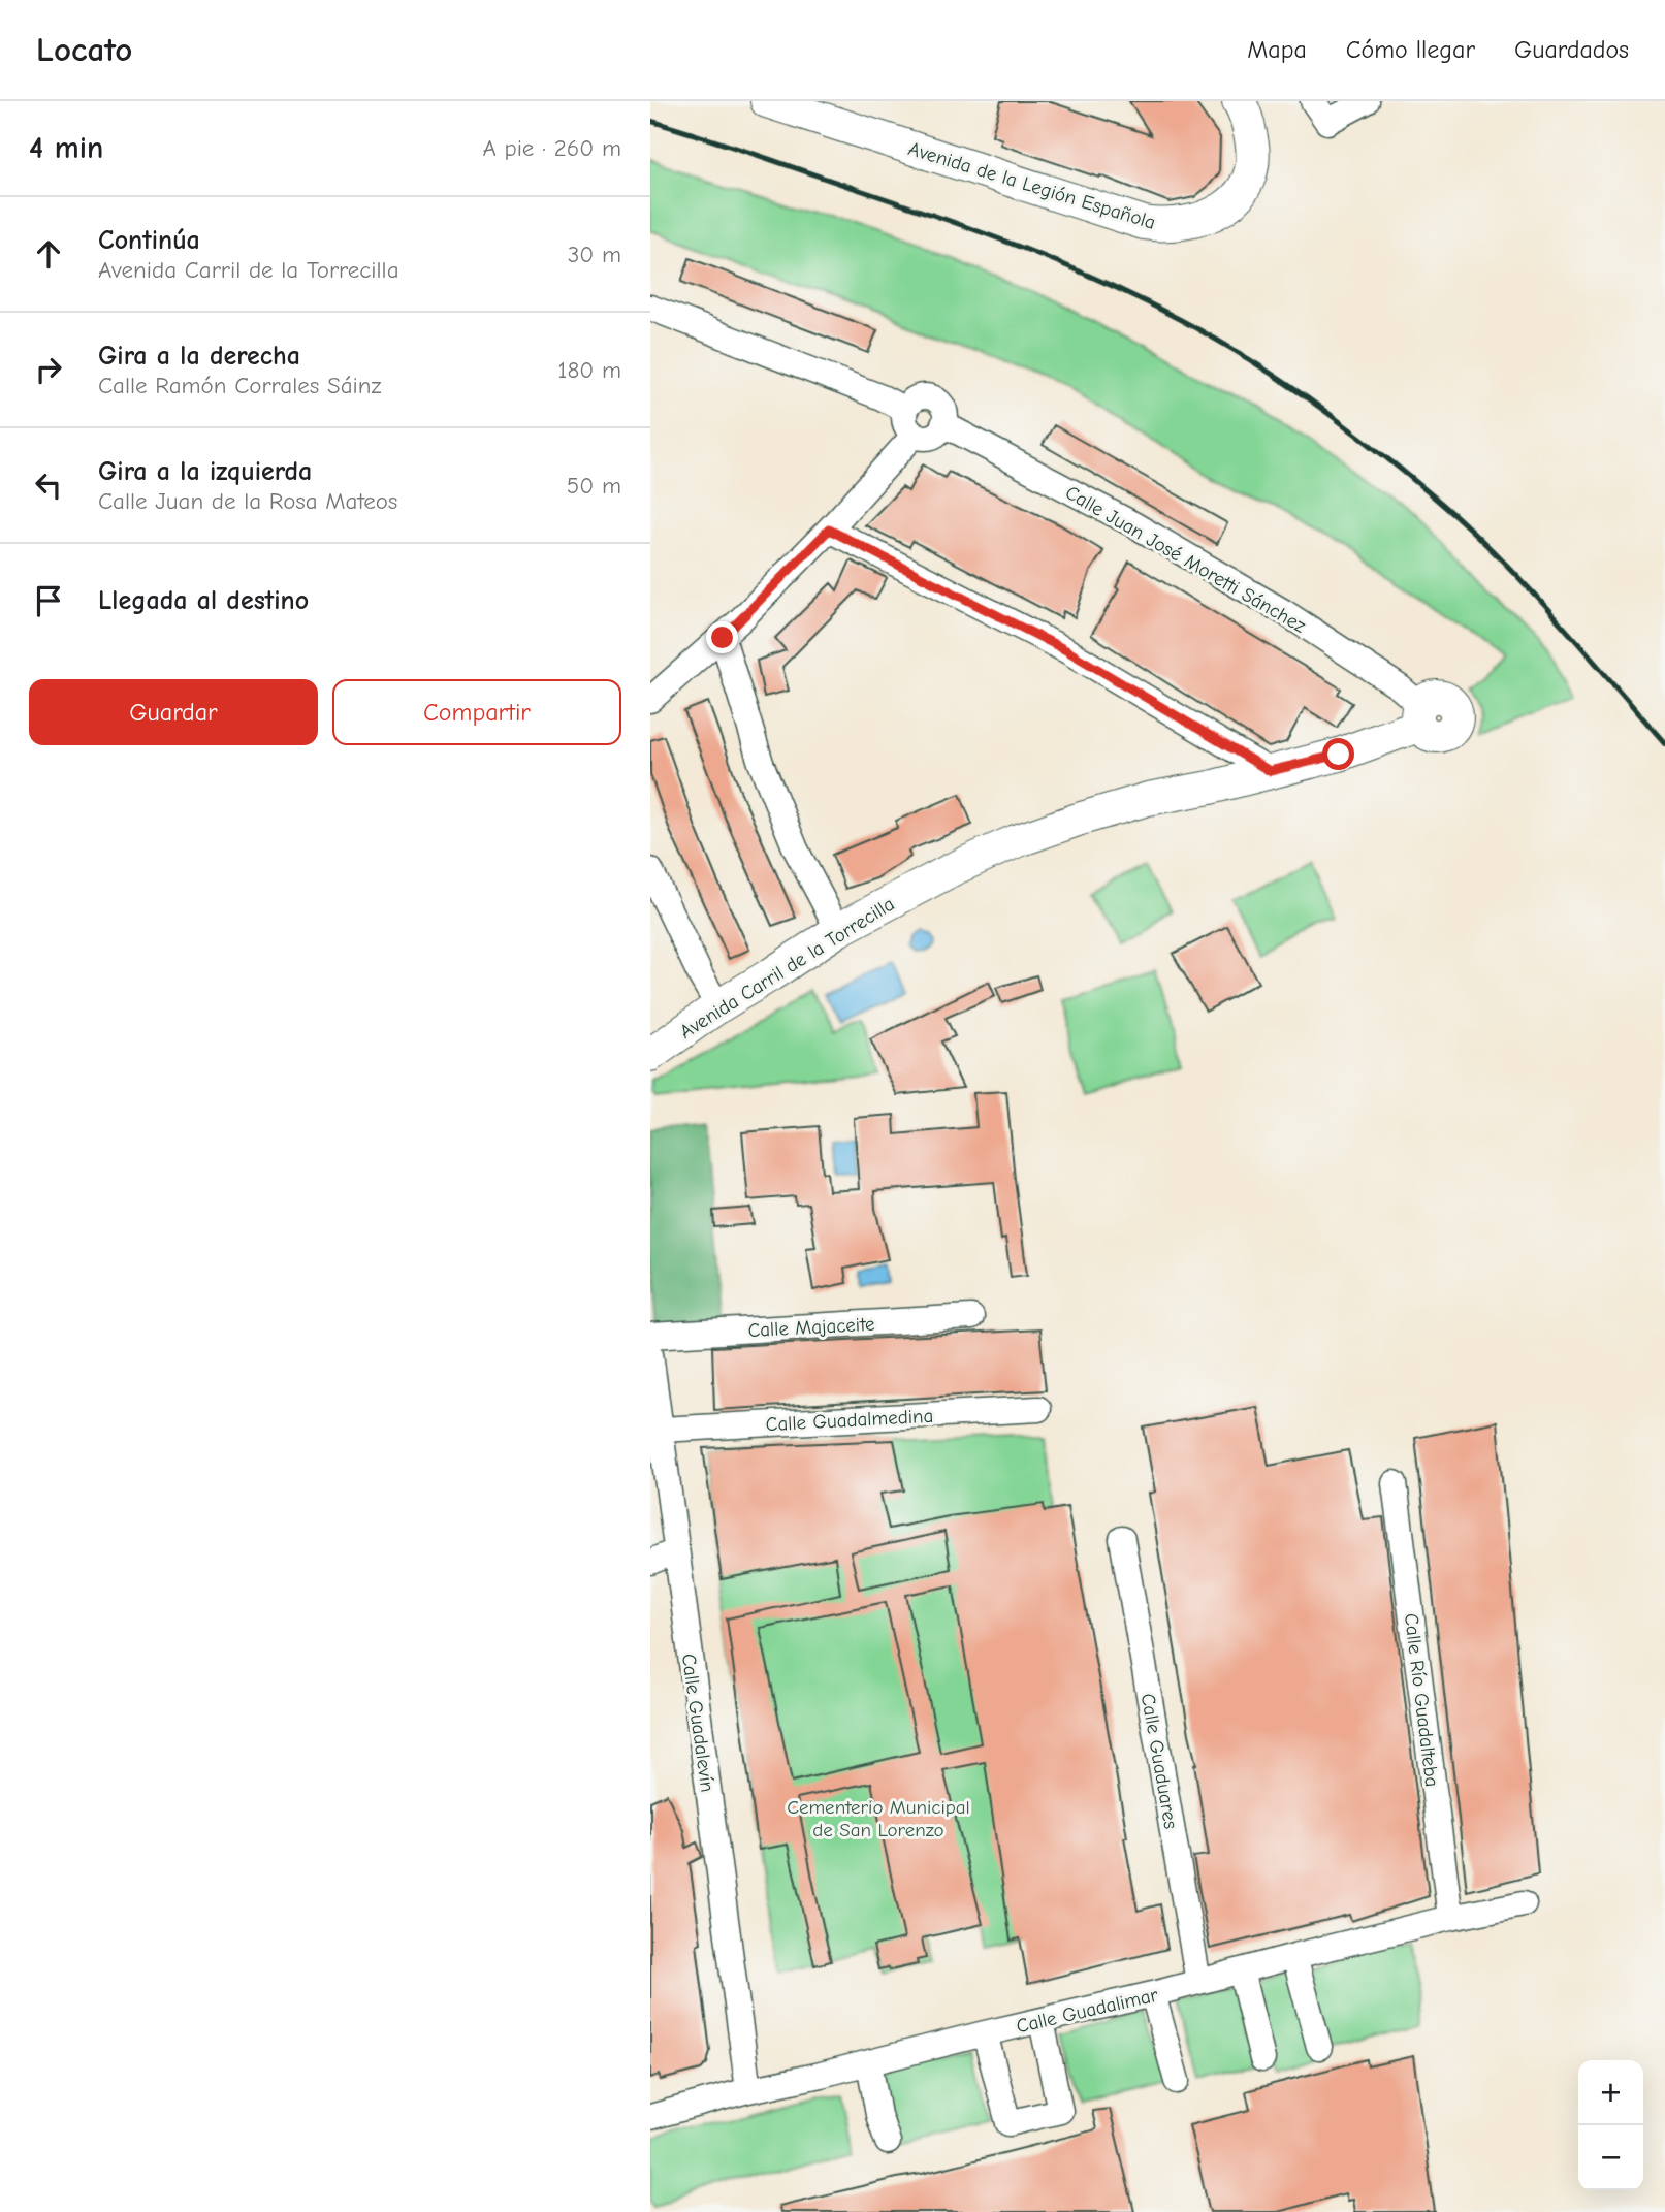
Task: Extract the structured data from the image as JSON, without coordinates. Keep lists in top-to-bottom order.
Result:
{
  "streets": {
    "main road": ["Avenida de la Legión Española", "Avenida Carril de la Torrecilla"],
    "street": [
      "Calle Juan José Moretti Sánchez",
      "Calle Majaceite",
      "Calle Guadalmedina",
      "Calle Río Guadalteba",
      "Calle Guadalevín",
      "Calle Guaduares",
      "Calle Guadalimar"
    ]
  },
  "crossings": [
    ["Calle Juan José Moretti Sánchez", "Avenida Carril de la Torrecilla"],
    ["Calle Guadalmedina", "Calle Guadalevín"],
    ["Calle Río Guadalteba", "Calle Guadalimar"],
    ["Calle Guadalevín", "Calle Guadalimar"],
    ["Calle Guaduares", "Calle Guadalimar"]
  ],
  "parks": ["Cementerio Municipal de San Lorenzo"],
  "page": {
    "header": "Locato",
    "nav": ["Mapa", "Cómo llegar", "Guardados"],
    "heading": ["4 min", "A pie · 260 m"],
    "list": [
      ["Continúa", "Avenida Carril de la Torrecilla", "30 m"],
      ["Gira a la derecha", "Calle Ramón Corrales Sáinz", "180 m"],
      ["Gira a la izquierda", "Calle Juan de la Rosa Mateos", "50 m"],
      "Llegada al destino"
    ],
    "buttons": ["Guardar", "Compartir"],
    "map_buttons": ["+", "−"]
  }
}
